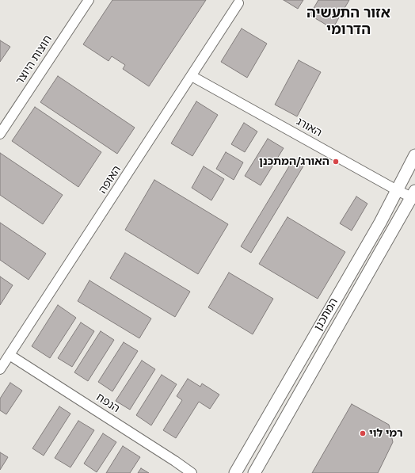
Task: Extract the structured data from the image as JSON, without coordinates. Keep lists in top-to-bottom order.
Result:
{
  "streets": {
    "street": [
      "חוצות היוצר",
      "האורג",
      "האופה",
      "המתכנן",
      "הנפח"
    ]
  },
  "crossings": [
    ["האורג", "האופה"],
    ["האורג", "המתכנן"],
    ["האופה", "הנפח"]
  ],
  "districts": ["אזור התעשיה הדרומי"],
  "places": ["האורג/המתכנן", "רמי לוי"]
}
